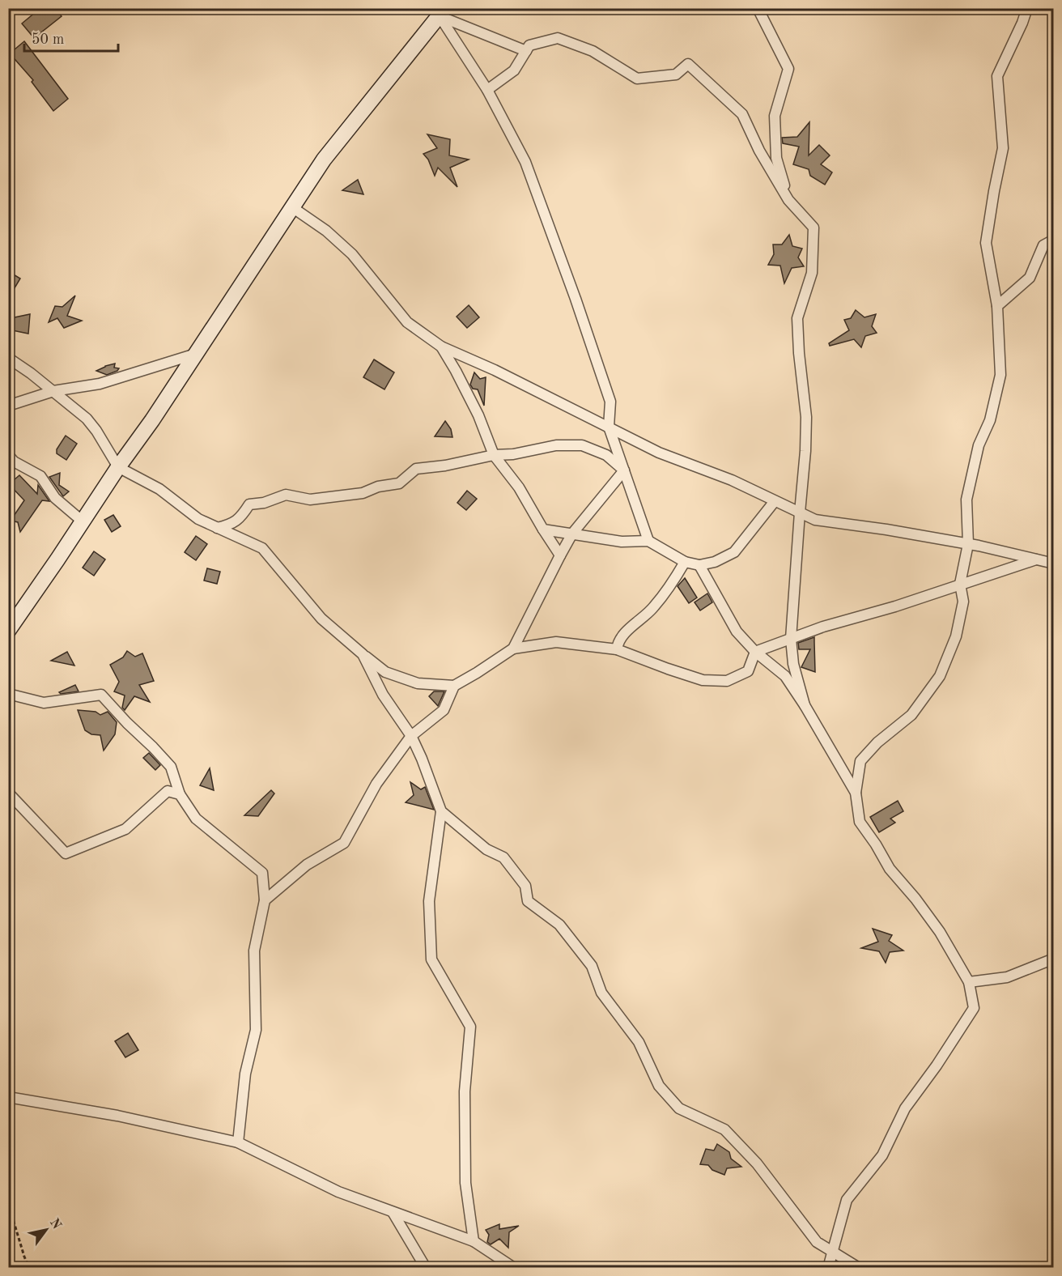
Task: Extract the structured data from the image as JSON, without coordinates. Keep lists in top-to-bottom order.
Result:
{
  "scale_bar": "50 m",
  "north": "top right"
}
